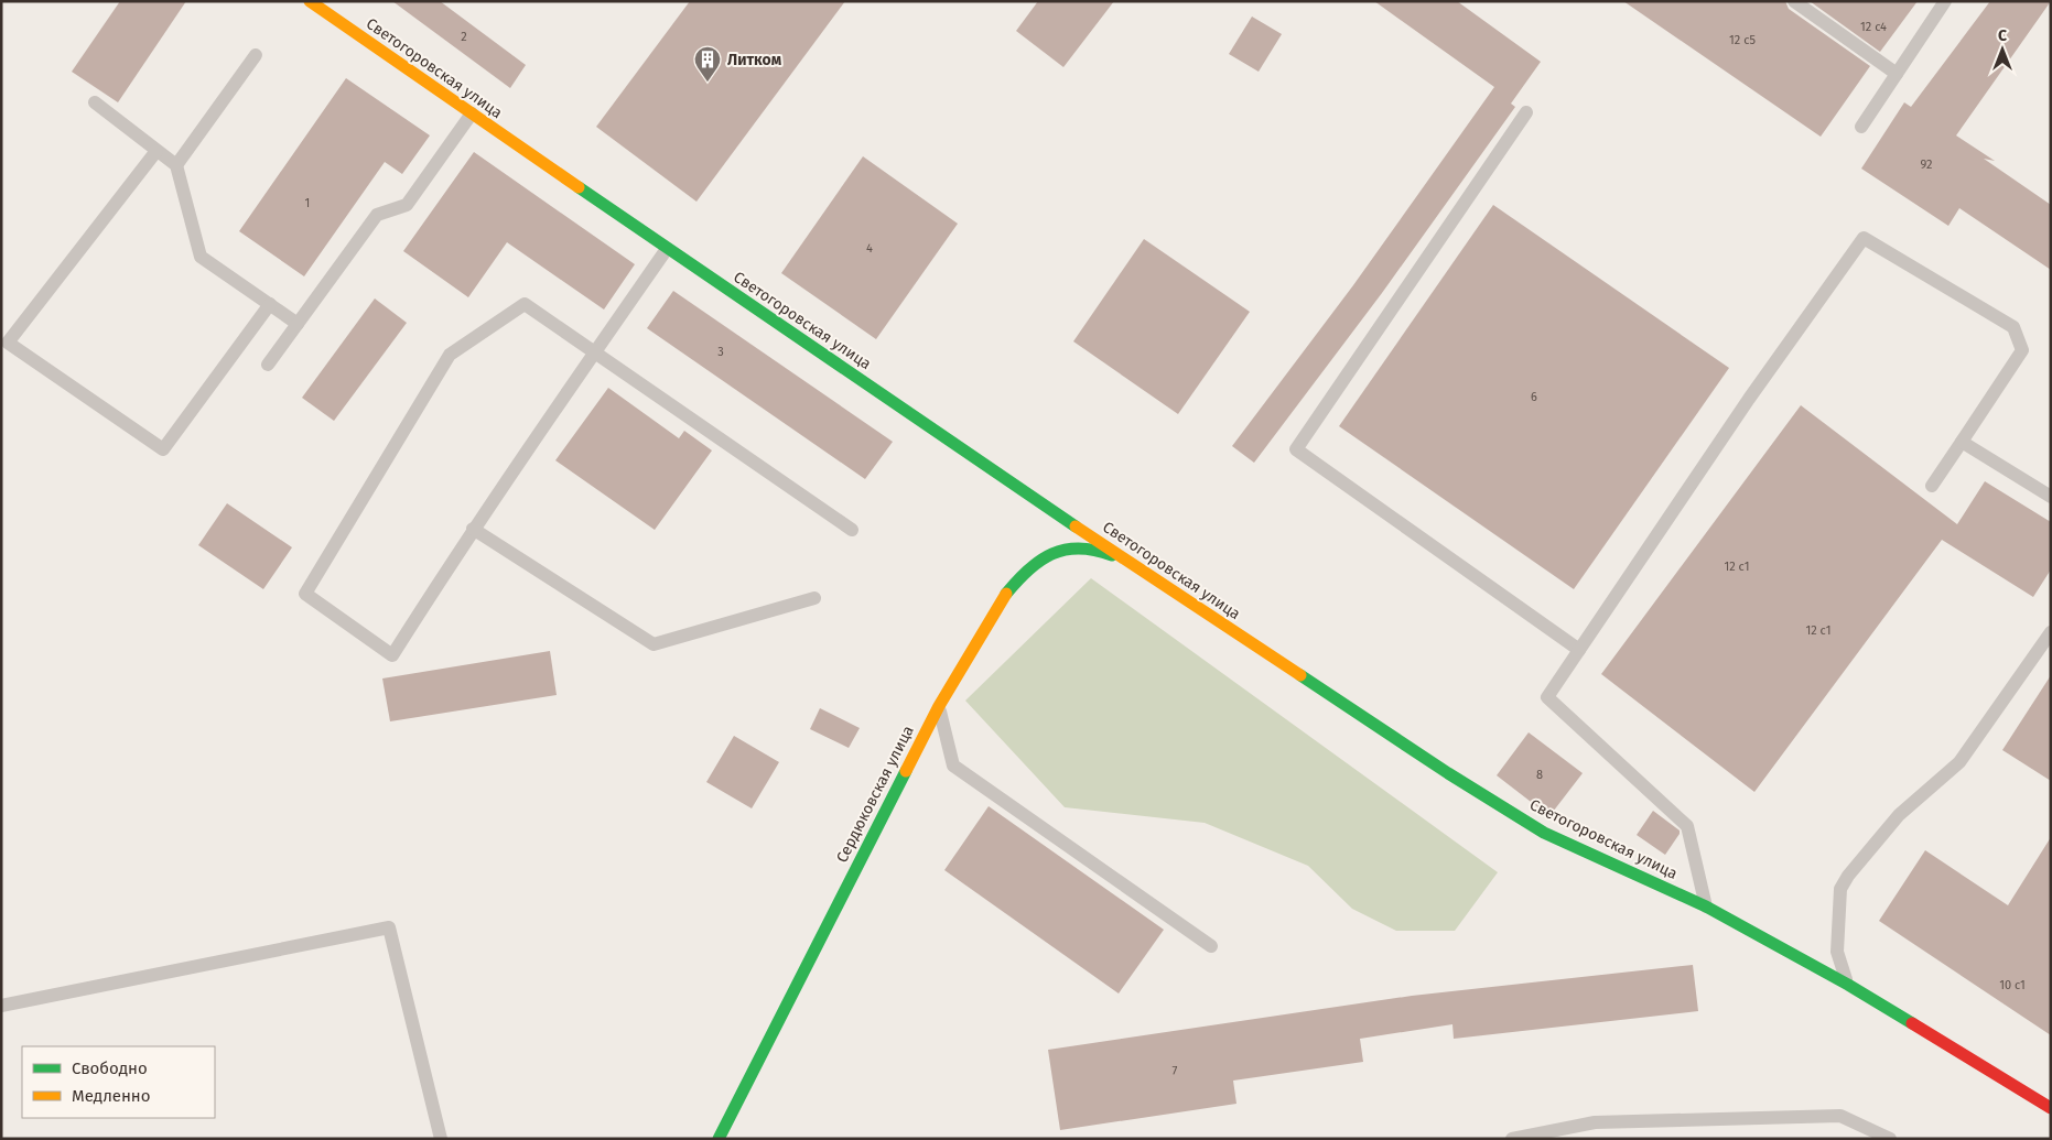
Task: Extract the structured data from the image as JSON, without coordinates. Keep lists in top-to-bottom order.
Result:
{
  "streets": {
    "street": ["Светогоровская улица", "Сердюковская улица"]
  },
  "crossings": [
    ["Светогоровская улица", "Сердюковская улица"]
  ],
  "places": {
    "building": ["Литком"]
  },
  "house_numbers": [
    "12 с4",
    "2",
    "12 с5",
    "92",
    "1",
    "4",
    "3",
    "6",
    "12 с1",
    "12 с1",
    "8",
    "10 с1",
    "7"
  ],
  "legend": ["Свободно", "Медленно"],
  "north": "top"
}
